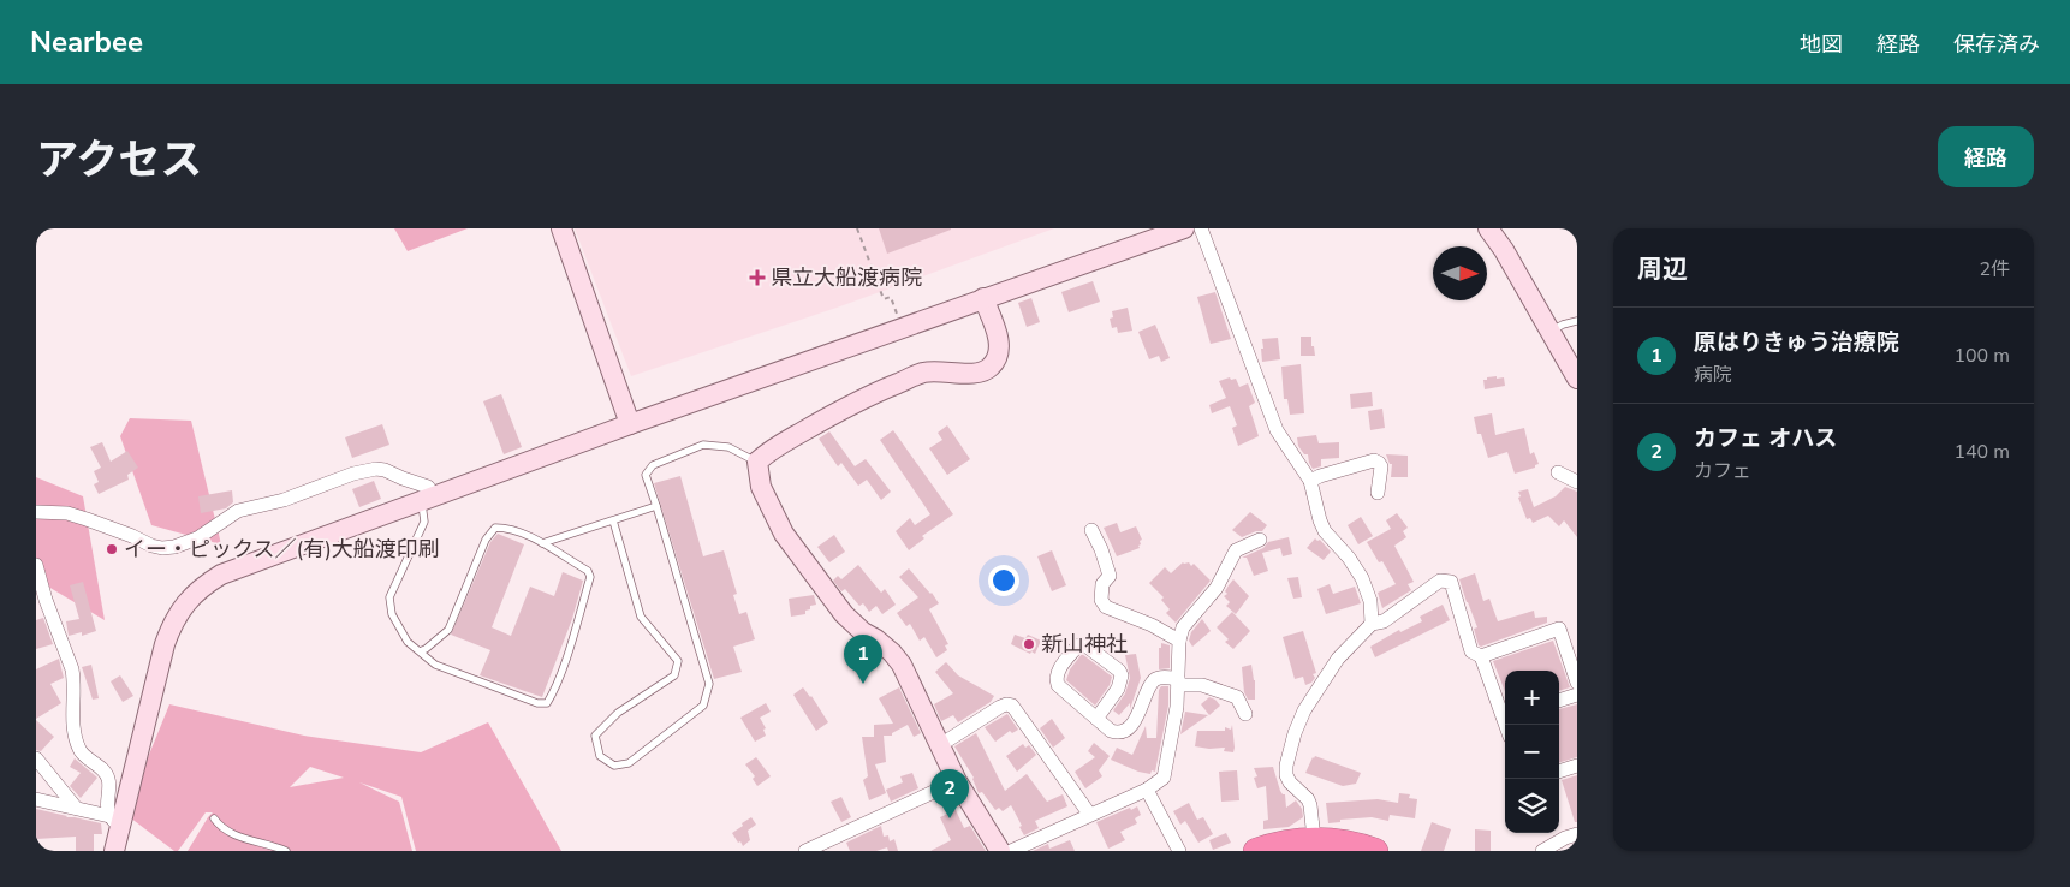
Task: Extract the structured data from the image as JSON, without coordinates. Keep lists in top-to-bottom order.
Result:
{
  "places": {
    "health": ["県立大船渡病院"],
    "other": ["イー・ピックス／(有)大船渡印刷", "新山神社"]
  },
  "north": "right",
  "page": {
    "header": "Nearbee",
    "nav": ["地図", "経路", "保存済み"],
    "title": "アクセス",
    "buttons": "経路",
    "heading": ["周辺", "2件"],
    "list": [
      {
        "mark": "1",
        "name": "原はりきゅう治療院",
        "note": "病院",
        "value": "100 m"
      },
      {
        "mark": "2",
        "name": "カフェ オハス",
        "note": "カフェ",
        "value": "140 m"
      }
    ],
    "pins": ["1", "2"],
    "map_buttons": ["+", "−"]
  }
}
